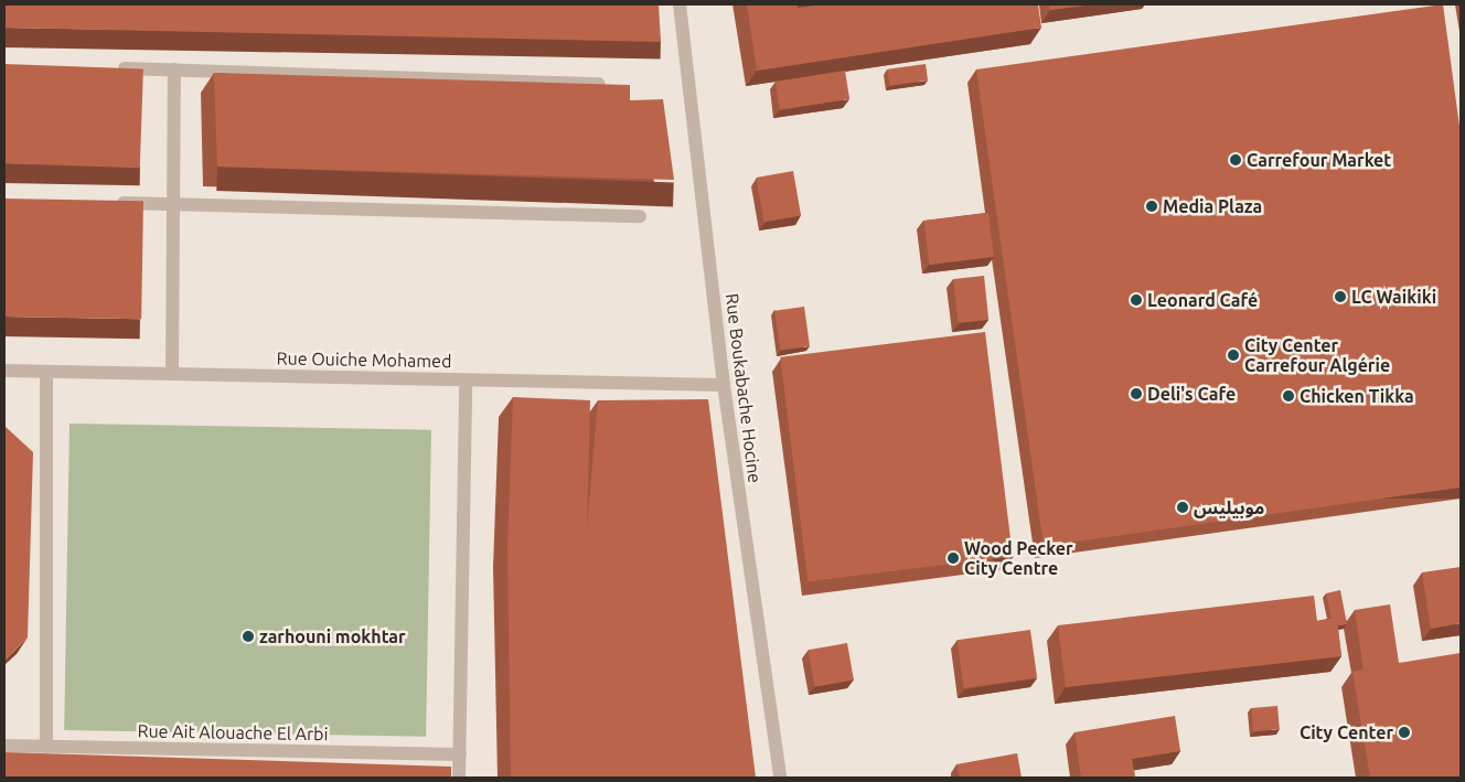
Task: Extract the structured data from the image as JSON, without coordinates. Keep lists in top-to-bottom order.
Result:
{
  "streets": {
    "street": ["Rue Ouiche Mohamed", "Rue Boukabache Hocine", "Rue Ait Alouache El Arbi"]
  },
  "crossings": [
    ["Rue Ouiche Mohamed", "Rue Boukabache Hocine"]
  ],
  "places": [
    "Carrefour Market",
    "Media Plaza",
    "LC Waikiki",
    "Leonard Café",
    "City Center Carrefour Algérie",
    "Deli's Cafe",
    "Chicken Tikka",
    "موبيليس",
    "Wood Pecker City Centre",
    "zarhouni mokhtar",
    "City Center"
  ]
}
